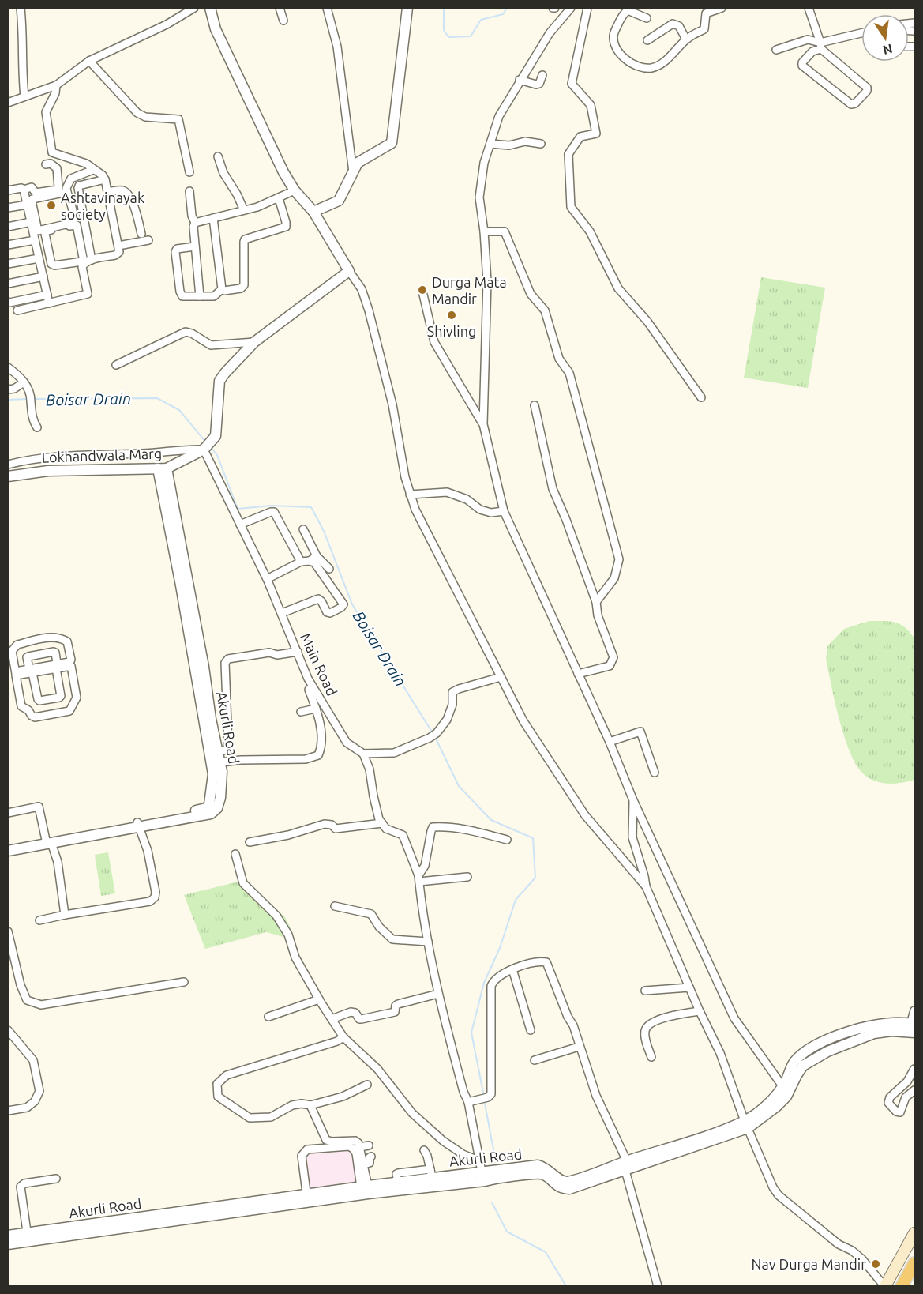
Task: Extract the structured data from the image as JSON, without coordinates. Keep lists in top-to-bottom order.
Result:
{
  "streets": {
    "street": ["Lokhandwala Marg", "Main Road", "Akurli Road"]
  },
  "crossings": [
    ["Lokhandwala Marg", "Main Road"],
    ["Lokhandwala Marg", "Akurli Road"]
  ],
  "water": ["Boisar Drain"],
  "places": [
    "Ashtavinayak society",
    "Durga Mata Mandir",
    "Shivling",
    "Nav Durga Mandir"
  ],
  "north": "bottom"
}
